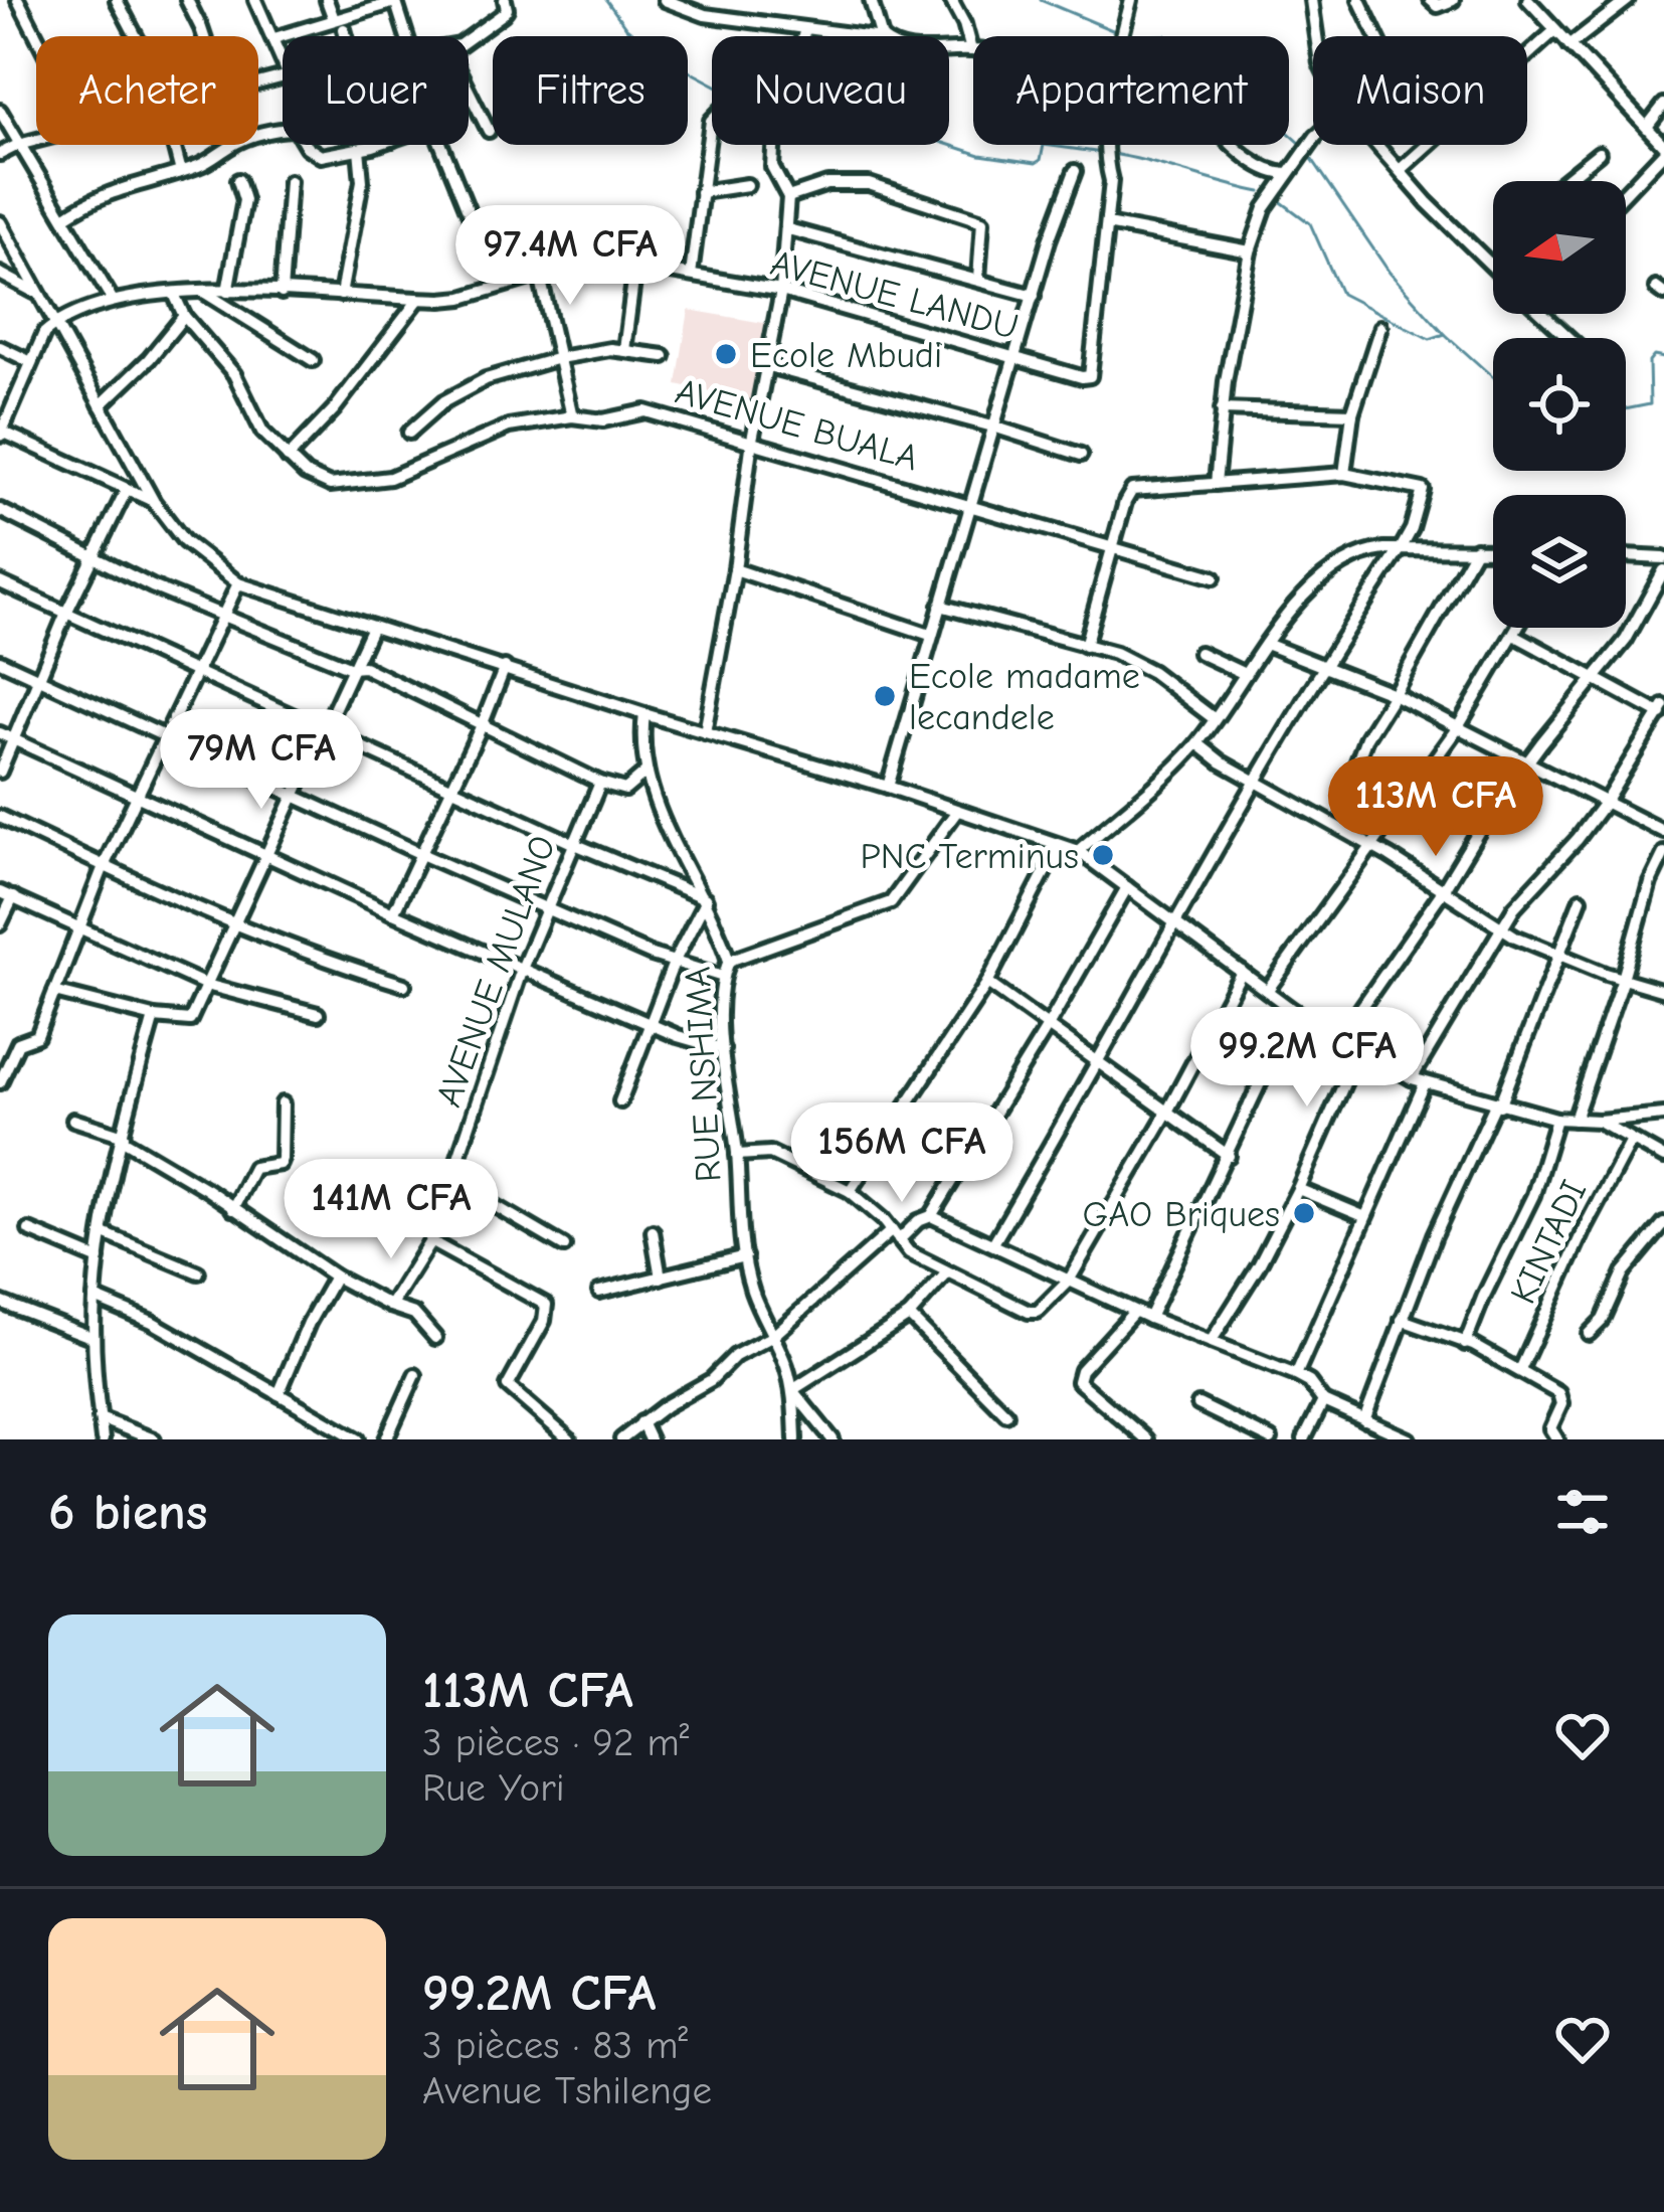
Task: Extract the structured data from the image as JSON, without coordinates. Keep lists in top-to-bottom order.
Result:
{
  "streets": {
    "street": [
      "AVENUE LANDU",
      "AVENUE BUALA",
      "AVENUE MULANO",
      "RUE NSHIMA",
      "KINTADI"
    ]
  },
  "places": [
    "Ecole Mbudi",
    "Ecole madame lecandele",
    "PNC Terminus",
    "GAO Briques"
  ],
  "north": "left",
  "page": {
    "chip": [
      "Acheter",
      "Louer",
      "Filtres",
      "Nouveau",
      "Appartement",
      "Maison"
    ],
    "price": [
      "97.4M CFA",
      "79M CFA",
      "113M CFA",
      "99.2M CFA",
      "156M CFA",
      "141M CFA"
    ],
    "heading": "6 biens",
    "list": [
      {
        "name": "113M CFA",
        "note": "3 pièces · 92 m² · Rue Yori"
      },
      {
        "name": "99.2M CFA",
        "note": "3 pièces · 83 m² · Avenue Tshilenge"
      }
    ]
  }
}
